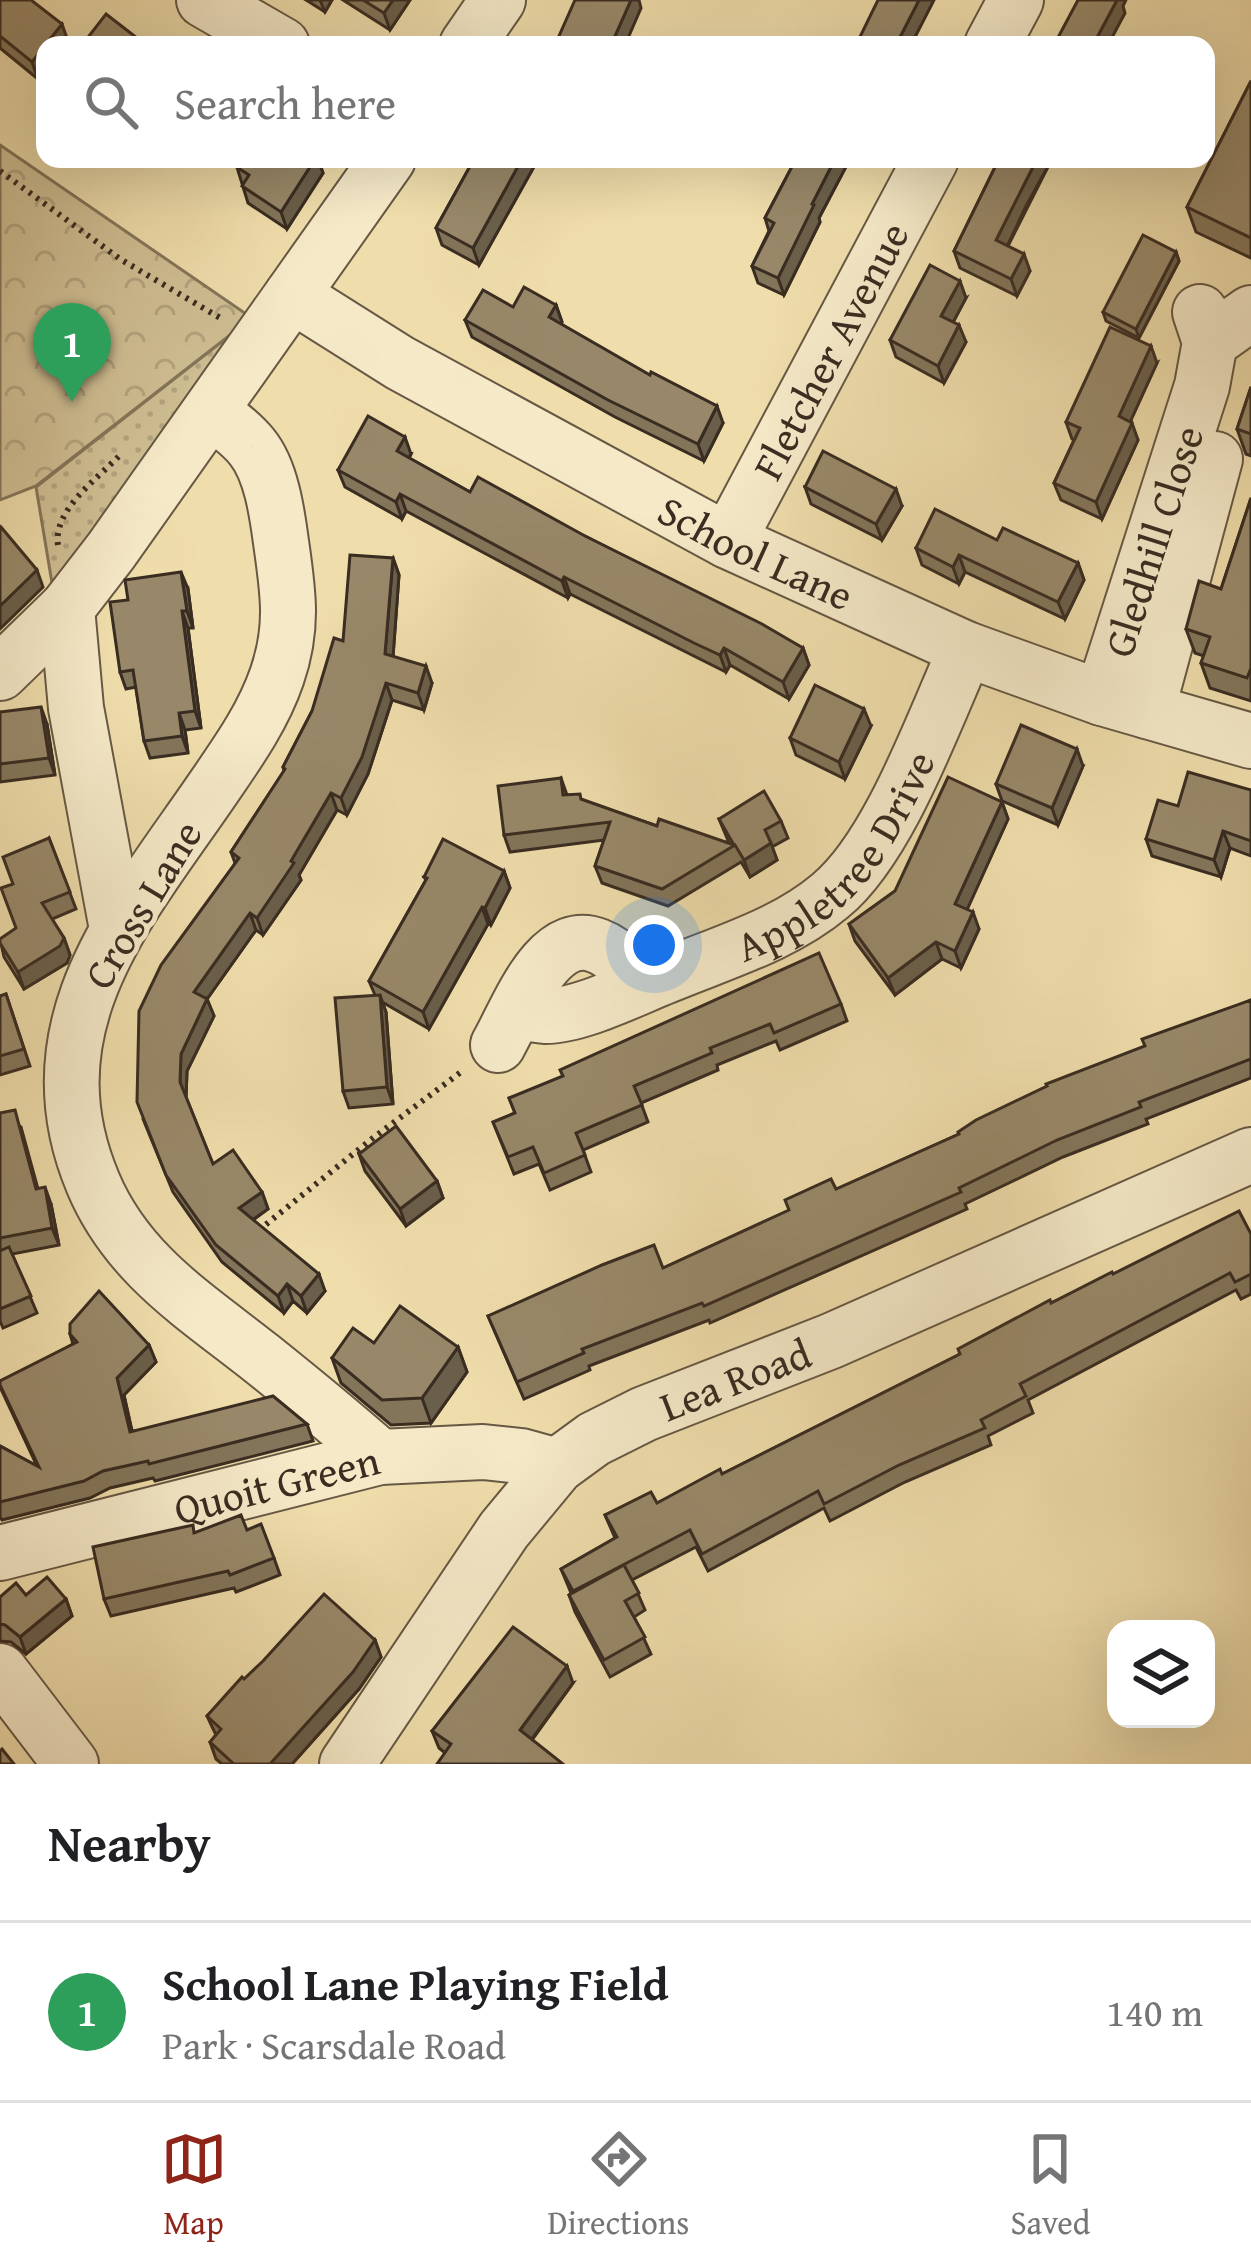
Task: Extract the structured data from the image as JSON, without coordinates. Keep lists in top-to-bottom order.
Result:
{
  "streets": {
    "street": [
      "Fletcher Avenue",
      "Gledhill Close",
      "School Lane",
      "Appletree Drive",
      "Cross Lane",
      "Lea Road",
      "Quoit Green"
    ]
  },
  "crossings": [
    ["Fletcher Avenue", "School Lane"],
    ["Gledhill Close", "School Lane"],
    ["School Lane", "Appletree Drive"],
    ["Cross Lane", "Quoit Green"],
    ["Lea Road", "Quoit Green"]
  ],
  "page": {
    "search": "Search here",
    "pins": "1",
    "heading": "Nearby",
    "list": [
      {
        "mark": "1",
        "name": "School Lane Playing Field",
        "note": "Park · Scarsdale Road",
        "value": "140 m"
      }
    ],
    "nav": ["Map", "Directions", "Saved"]
  }
}
